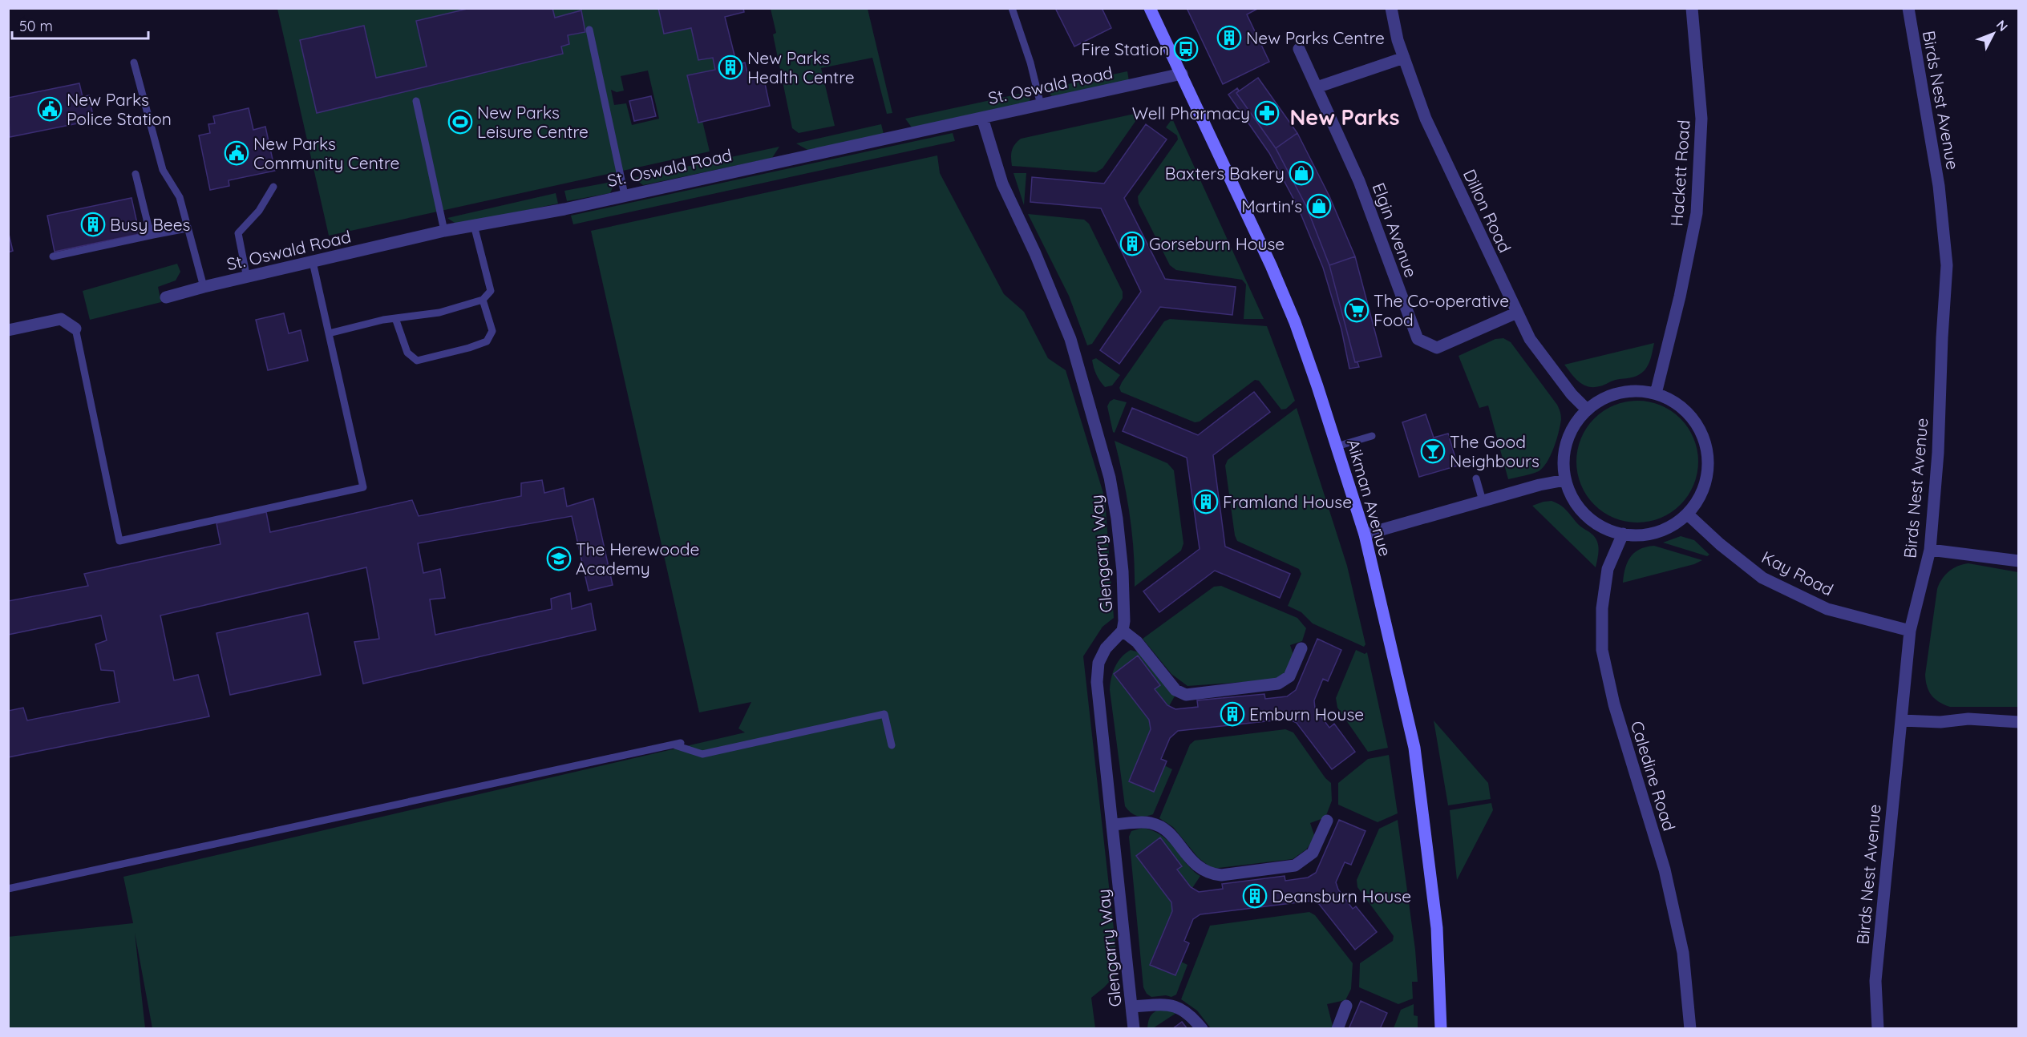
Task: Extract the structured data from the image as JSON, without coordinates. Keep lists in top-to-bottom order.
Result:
{
  "streets": {
    "street": [
      "St. Oswald Road",
      "Birds Nest Avenue",
      "Hackett Road",
      "Dillon Road",
      "Elgin Avenue",
      "Aikman Avenue",
      "Glengarry Way",
      "Kay Road",
      "Caledine Road"
    ]
  },
  "crossings": [
    ["St. Oswald Road", "Aikman Avenue"],
    ["St. Oswald Road", "Glengarry Way"],
    ["Birds Nest Avenue", "Kay Road"],
    ["Hackett Road", "Dillon Road"],
    ["Hackett Road", "Kay Road"],
    ["Hackett Road", "Caledine Road"],
    ["Dillon Road", "Elgin Avenue"],
    ["Dillon Road", "Kay Road"],
    ["Dillon Road", "Caledine Road"],
    ["Kay Road", "Caledine Road"]
  ],
  "districts": ["New Parks"],
  "places": {
    "building": [
      "New Parks Centre",
      "New Parks Health Centre",
      "Busy Bees",
      "Gorseburn House",
      "Framland House",
      "Emburn House",
      "Deansburn House"
    ],
    "bus stop": ["Fire Station"],
    "public building": ["New Parks Police Station", "New Parks Community Centre"],
    "pharmacy": ["Well Pharmacy"],
    "sports": ["New Parks Leisure Centre"],
    "shop": ["Baxters Bakery", "Martin's"],
    "supermarket": ["The Co-operative Food"],
    "bar": ["The Good Neighbours"],
    "school or university": ["The Herewoode Academy"]
  },
  "scale_bar": "50 m",
  "north": "top right"
}
